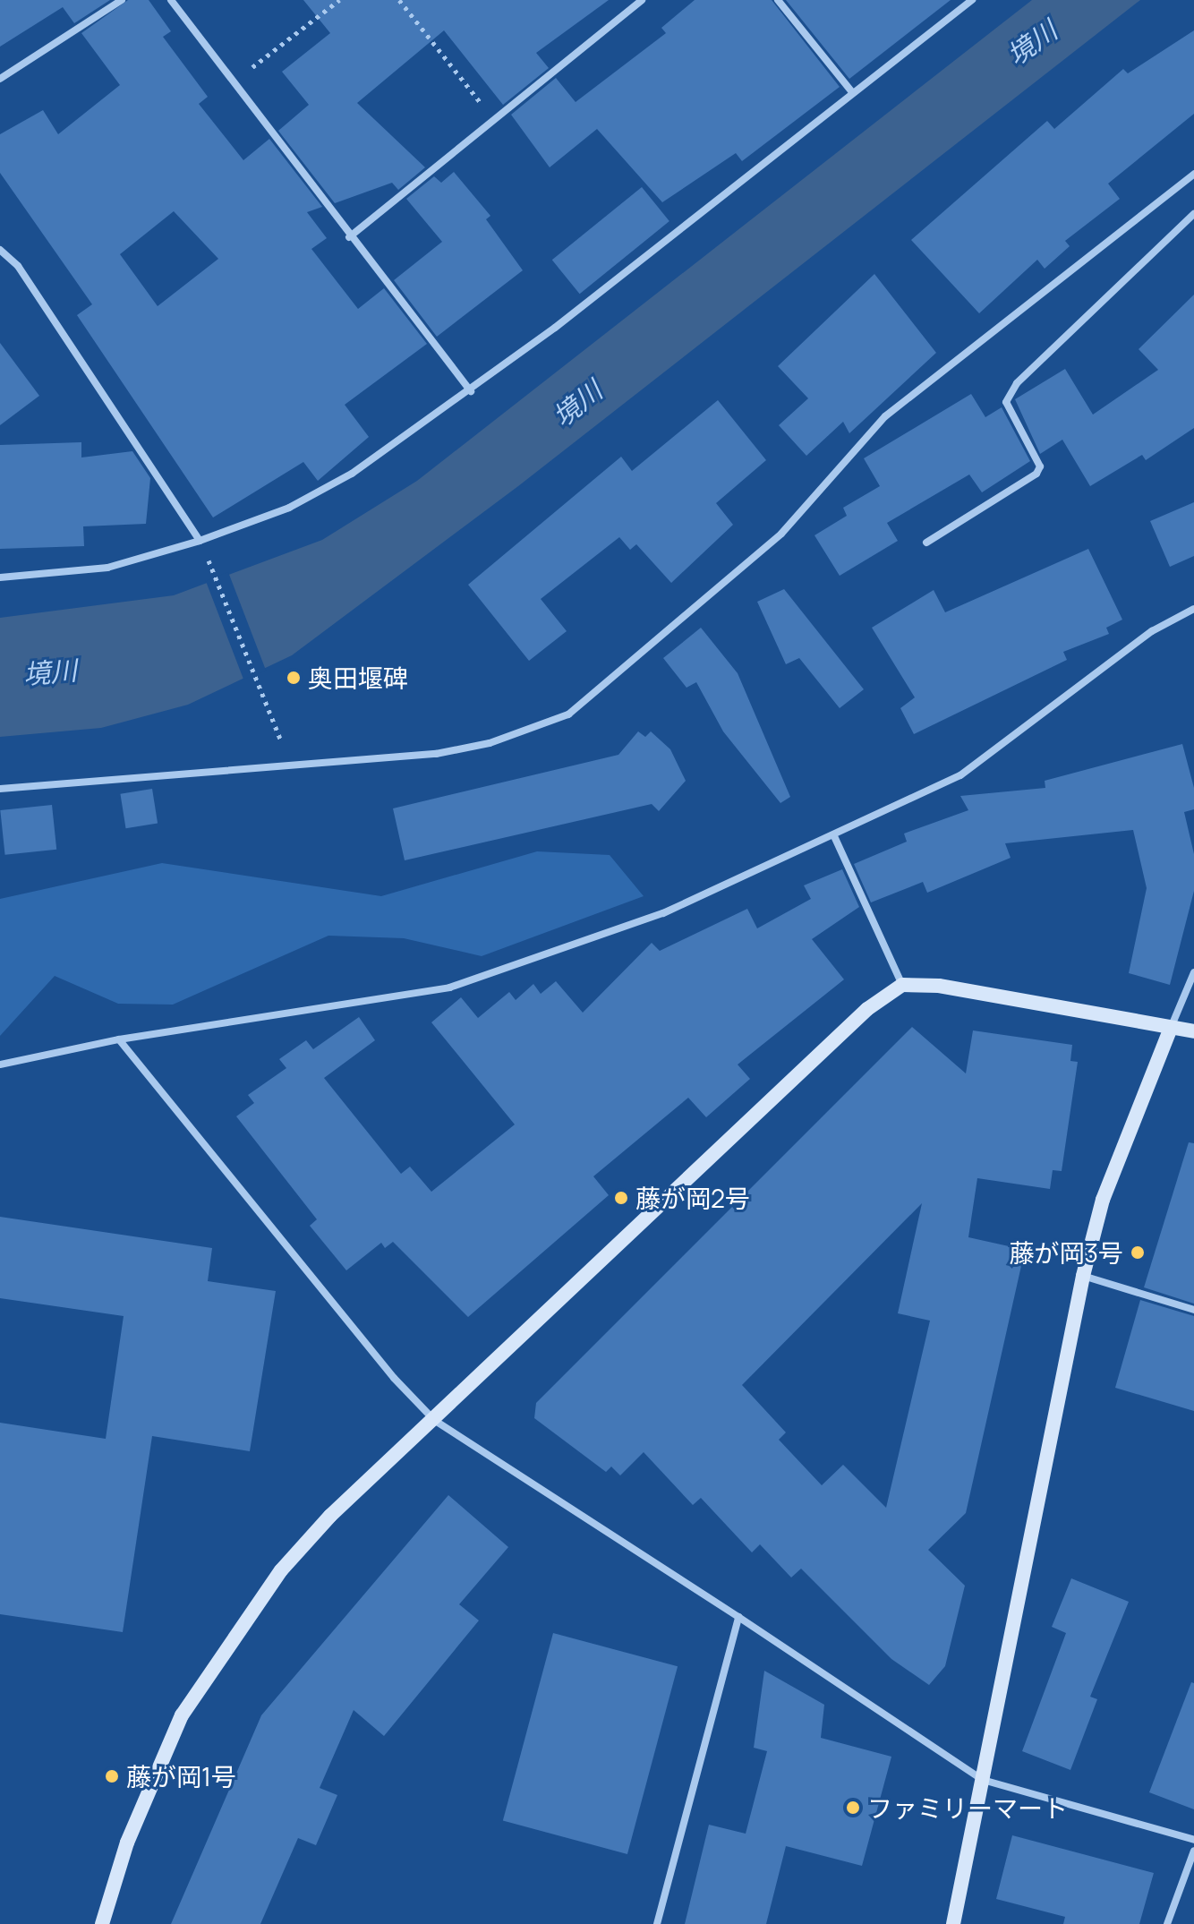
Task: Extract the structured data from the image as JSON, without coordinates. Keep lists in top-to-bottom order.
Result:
{
  "water": ["境川"],
  "places": [
    "奥田堰碑",
    "藤が岡2号",
    "藤が岡3号",
    "藤が岡1号",
    "ファミリーマート"
  ]
}
